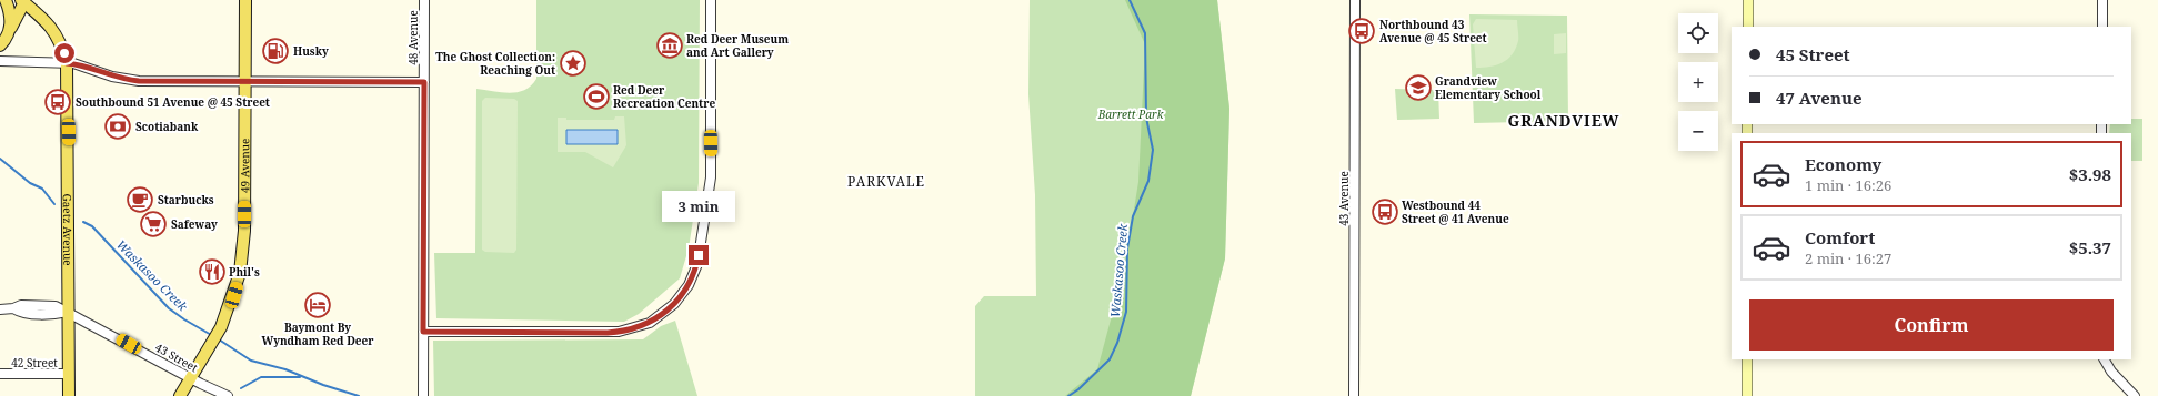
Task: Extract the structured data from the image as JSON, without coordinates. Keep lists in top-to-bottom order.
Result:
{
  "streets": {
    "main road": ["49 Avenue", "Gaetz Avenue"],
    "street": [
      "48 Avenue",
      "43 Avenue",
      "43 Street",
      "42 Street"
    ]
  },
  "crossings": [
    ["49 Avenue", "43 Street"],
    ["Gaetz Avenue", "43 Street"],
    ["Gaetz Avenue", "42 Street"]
  ],
  "districts": ["GRANDVIEW", "PARKVALE"],
  "water": ["Waskasoo Creek"],
  "parks": ["Barrett Park"],
  "places": {
    "bus stop": ["Northbound 43 Avenue @ 45 Street", "Southbound 51 Avenue @ 45 Street", "Westbound 44 Street @ 41 Avenue"],
    "museum": ["Red Deer Museum and Art Gallery"],
    "fuel station": ["Husky"],
    "place": ["The Ghost Collection: Reaching Out"],
    "school or university": ["Grandview Elementary School"],
    "sports": ["Red Deer Recreation Centre"],
    "bank": ["Scotiabank"],
    "cafe": ["Starbucks"],
    "supermarket": ["Safeway"],
    "restaurant": ["Phil's"],
    "hotel": ["Baymont By Wyndham Red Deer"]
  },
  "page": {
    "map_buttons": ["+", "−"],
    "banner": ["45 Street", "47 Avenue"],
    "list": [
      {
        "name": "Economy",
        "note": "1 min · 16:26",
        "value": "$3.98"
      },
      {
        "name": "Comfort",
        "note": "2 min · 16:27",
        "value": "$5.37"
      }
    ],
    "bubble": "3 min",
    "buttons": "Confirm"
  }
}
